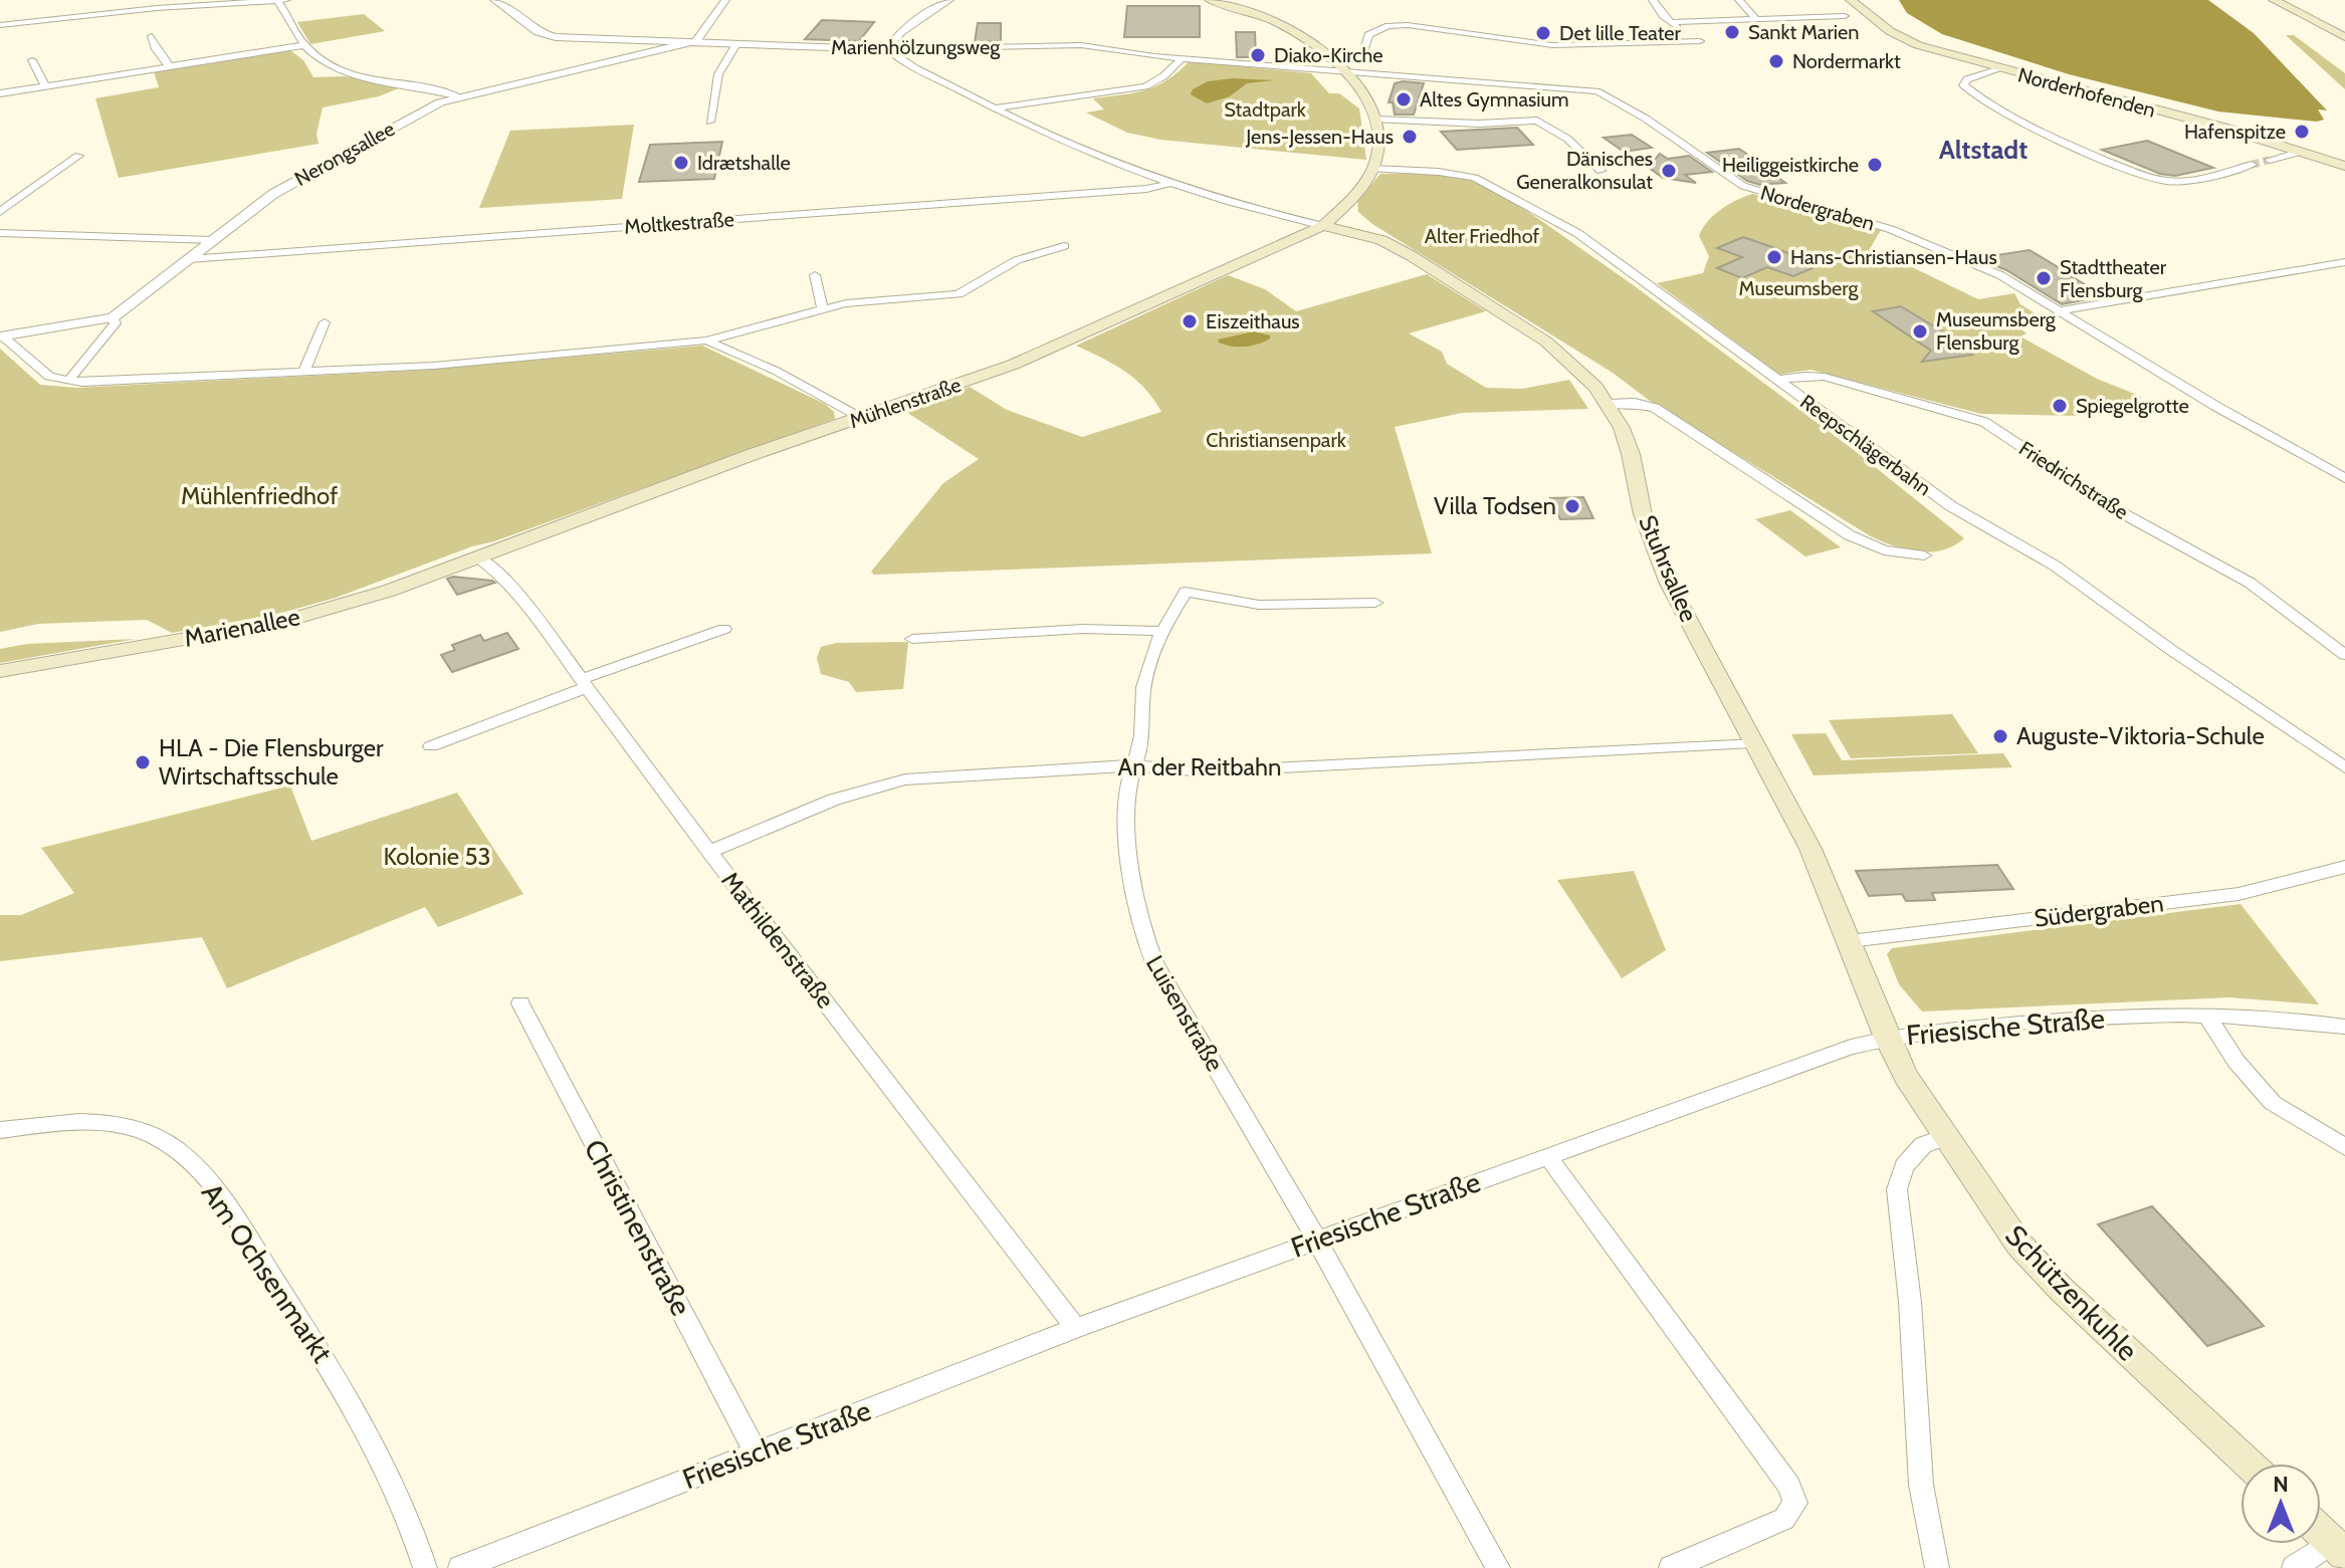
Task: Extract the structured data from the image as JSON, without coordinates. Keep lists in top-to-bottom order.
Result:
{
  "streets": {
    "main road": [
      "Norderhofenden",
      "Mühlenstraße",
      "Stuhrsallee",
      "Marienallee",
      "Schützenkuhle"
    ],
    "street": [
      "Marienhölzungsweg",
      "Nerongsallee",
      "Nordergraben",
      "Moltkestraße",
      "Reepschlägerbahn",
      "Friedrichstraße",
      "An der Reitbahn",
      "Südergraben",
      "Mathildenstraße",
      "Luisenstraße",
      "Friesische Straße",
      "Christinenstraße",
      "Am Ochsenmarkt"
    ]
  },
  "crossings": [
    ["Marienhölzungsweg", "Nerongsallee"],
    ["Marienhölzungsweg", "Nordergraben"],
    ["Nerongsallee", "Moltkestraße"],
    ["Mühlenstraße", "Reepschlägerbahn"],
    ["Mühlenstraße", "Stuhrsallee"],
    ["Mühlenstraße", "Marienallee"],
    ["Mühlenstraße", "Mathildenstraße"],
    ["Reepschlägerbahn", "Friedrichstraße"],
    ["Stuhrsallee", "An der Reitbahn"],
    ["Stuhrsallee", "Südergraben"],
    ["Stuhrsallee", "Friesische Straße"],
    ["Stuhrsallee", "Schützenkuhle"],
    ["Marienallee", "Mathildenstraße"],
    ["An der Reitbahn", "Mathildenstraße"],
    ["An der Reitbahn", "Luisenstraße"],
    ["Mathildenstraße", "Friesische Straße"],
    ["Luisenstraße", "Friesische Straße"],
    ["Friesische Straße", "Christinenstraße"],
    ["Friesische Straße", "Schützenkuhle"]
  ],
  "districts": ["Altstadt"],
  "parks": [
    "Stadtpark",
    "Alter Friedhof",
    "Museumsberg",
    "Christiansenpark",
    "Mühlenfriedhof",
    "Kolonie 53"
  ],
  "places": [
    "Sankt Marien",
    "Det lille Teater",
    "Diako-Kirche",
    "Nordermarkt",
    "Altes Gymnasium",
    "Hafenspitze",
    "Jens-Jessen-Haus",
    "Idrætshalle",
    "Heiliggeistkirche",
    "Dänisches Generalkonsulat",
    "Hans-Christiansen-Haus",
    "Stadttheater Flensburg",
    "Eiszeithaus",
    "Museumsberg Flensburg",
    "Spiegelgrotte",
    "Villa Todsen",
    "Auguste-Viktoria-Schule",
    "HLA - Die Flensburger Wirtschaftsschule"
  ],
  "north": "top"
}
